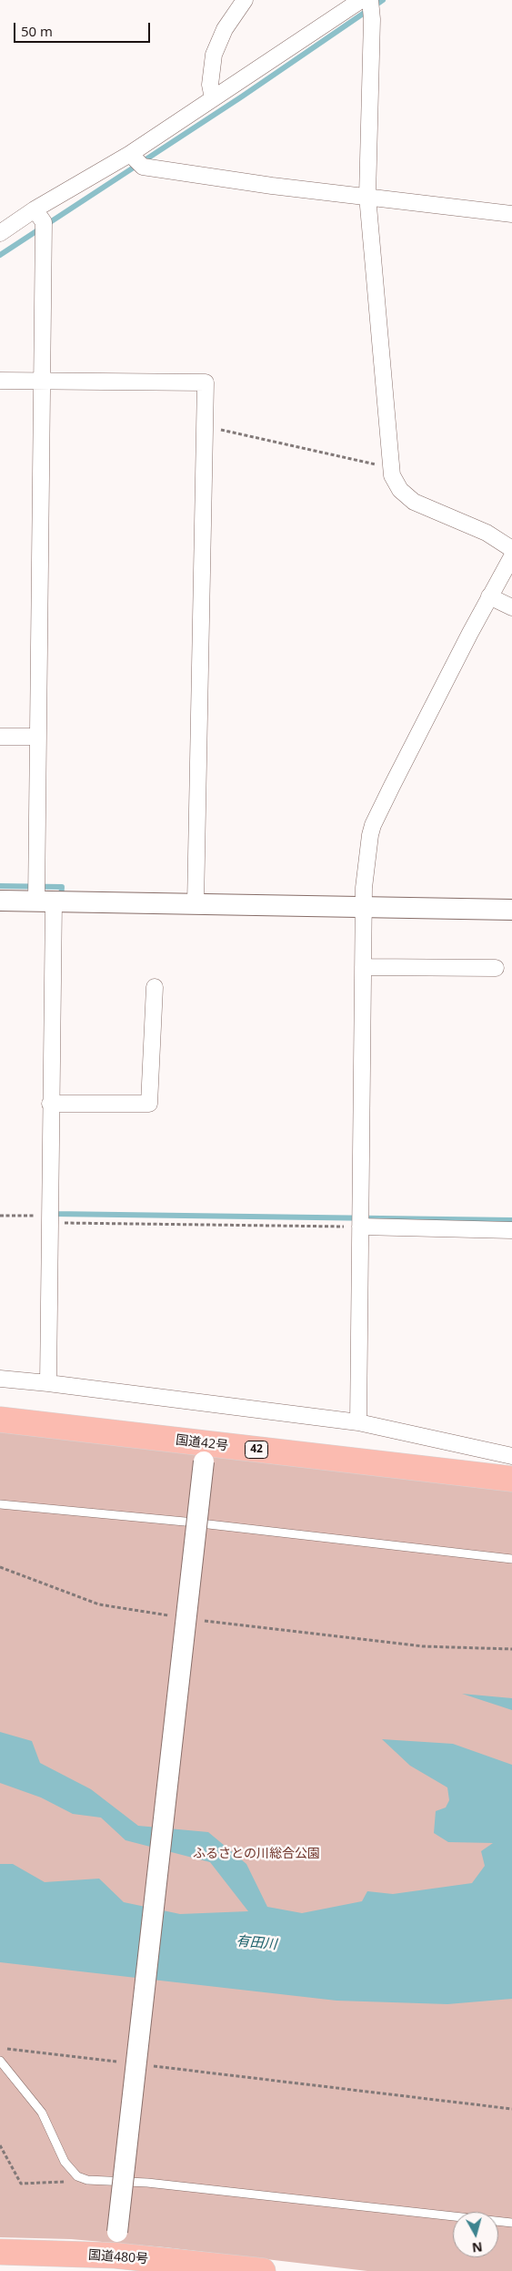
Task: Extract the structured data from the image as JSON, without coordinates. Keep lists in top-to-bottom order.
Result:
{
  "streets": {
    "highway": ["国道42号", "42", "国道480号"]
  },
  "water": ["有田川"],
  "parks": ["ふるさとの川総合公園"],
  "scale_bar": "50 m",
  "north": "bottom"
}
